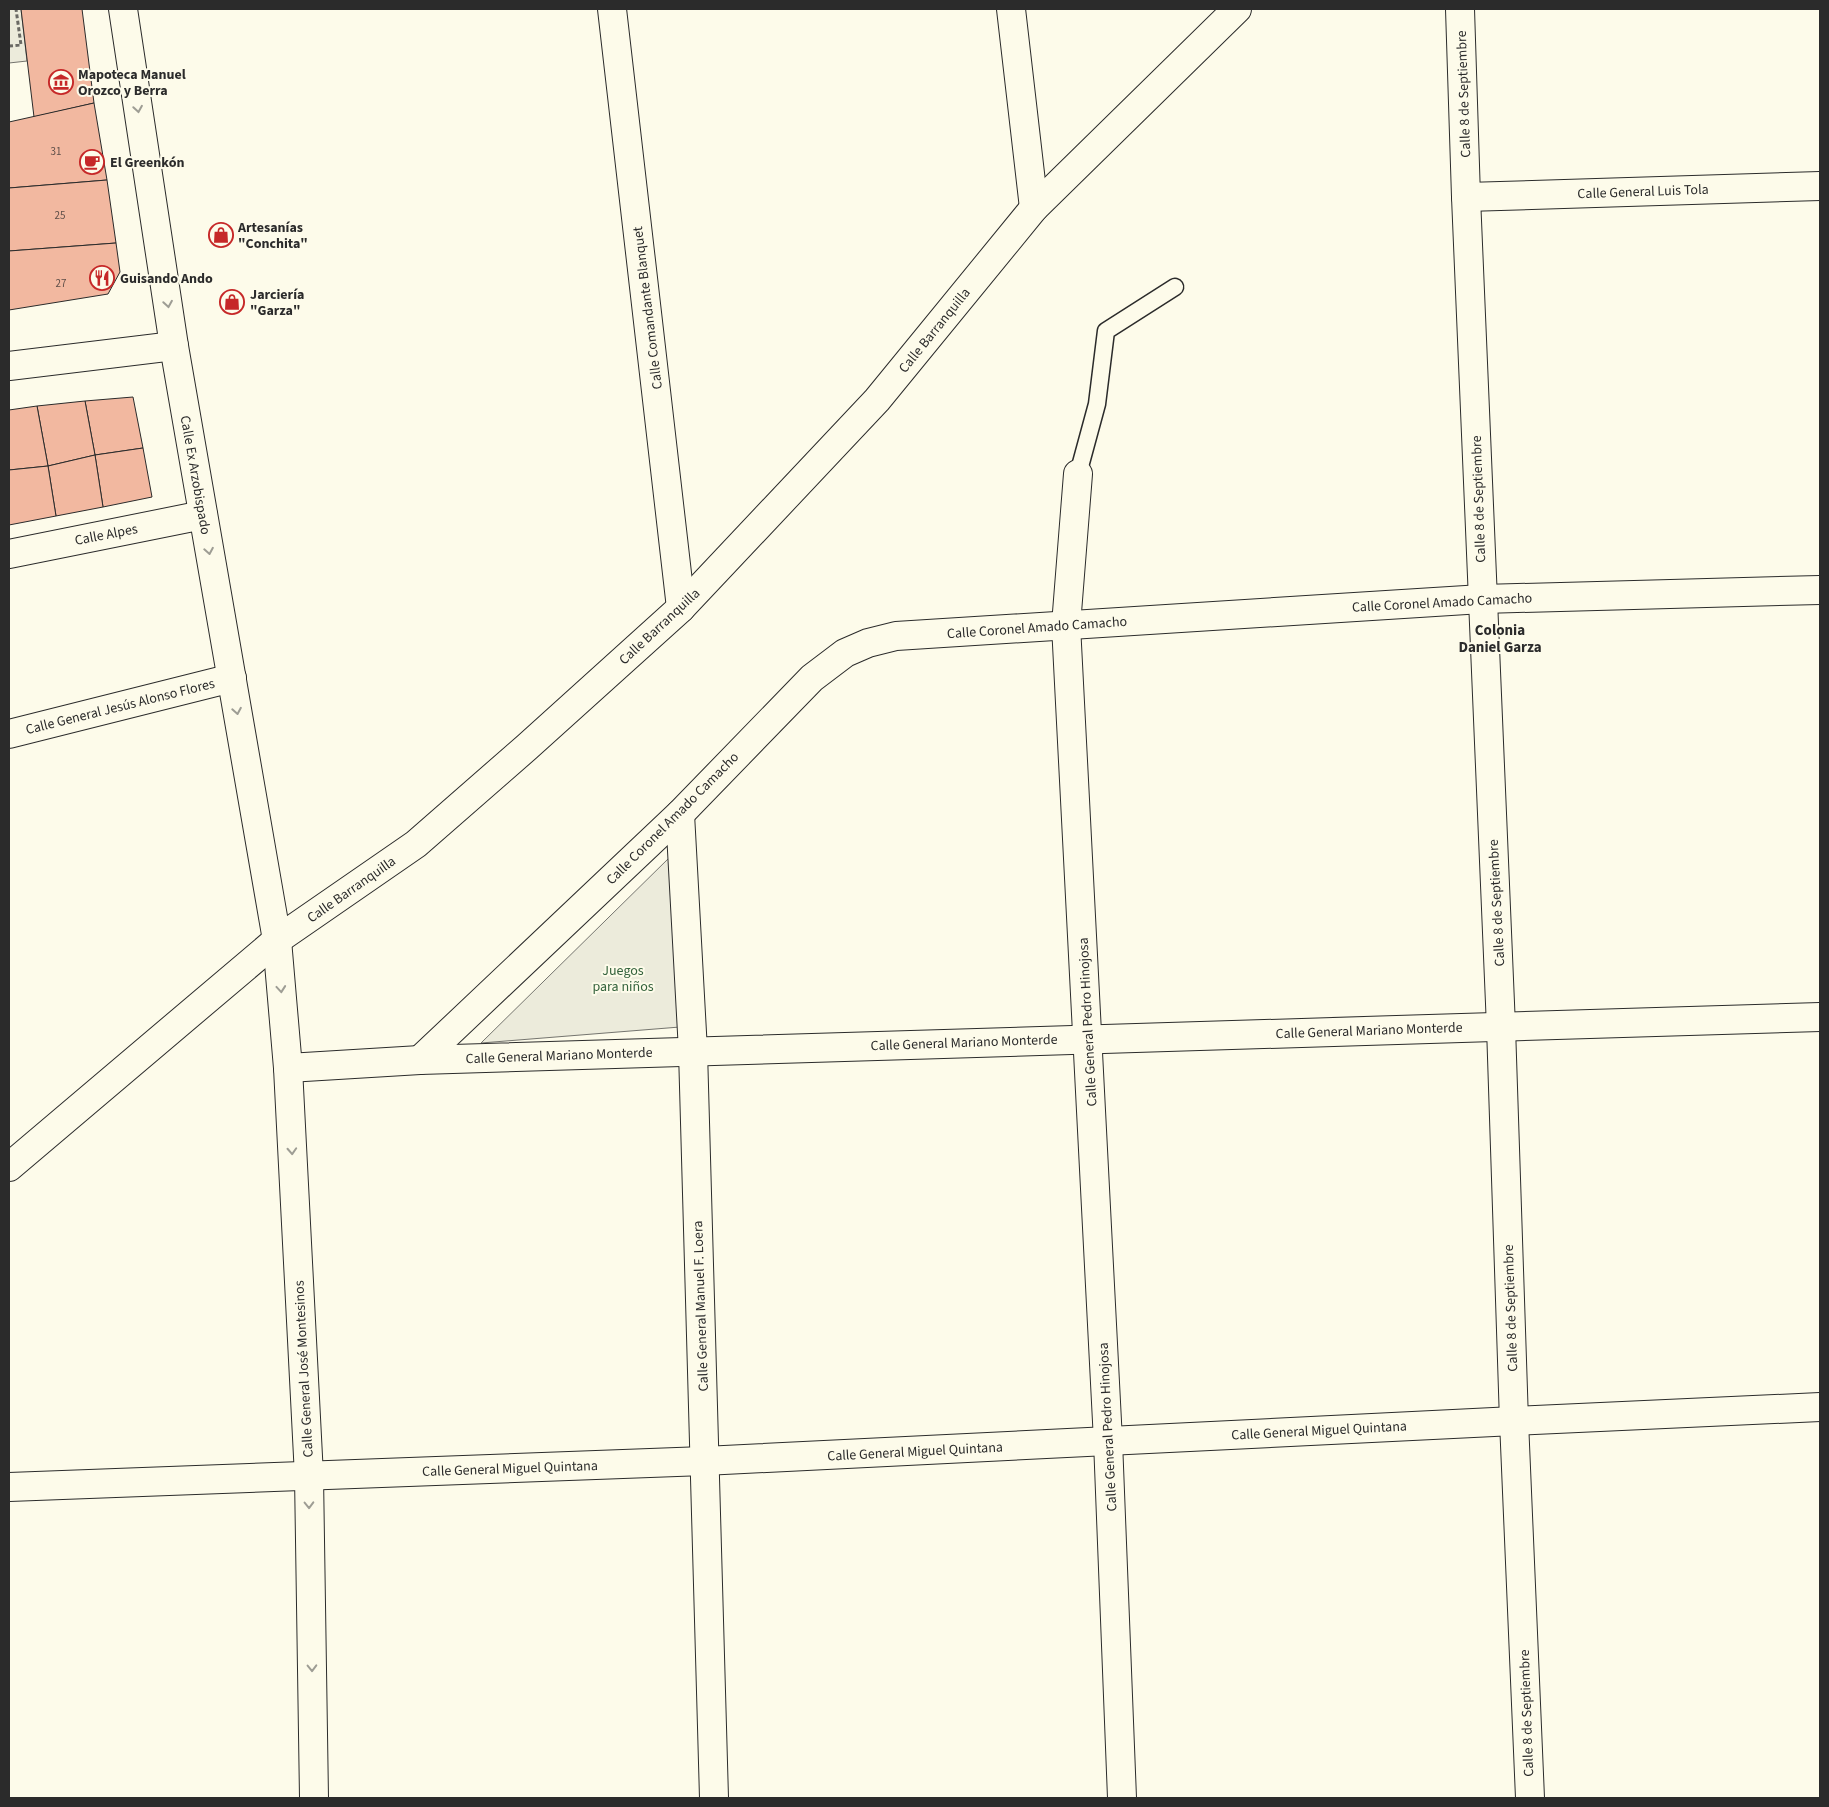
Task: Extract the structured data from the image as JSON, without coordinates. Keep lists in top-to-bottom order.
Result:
{
  "streets": {
    "street": [
      "Calle 8 de Septiembre",
      "Calle General Luis Tola",
      "Calle Comandante Blanquet",
      "Calle Barranquilla",
      "Calle Ex Arzobispado",
      "Calle Alpes",
      "Calle Coronel Amado Camacho",
      "Calle General Jesús Alonso Flores",
      "Calle General Pedro Hinojosa",
      "Calle General Mariano Monterde",
      "Calle General Manuel F. Loera",
      "Calle General José Montesinos",
      "Calle General Miguel Quintana"
    ]
  },
  "crossings": [
    ["Calle 8 de Septiembre", "Calle General Luis Tola"],
    ["Calle 8 de Septiembre", "Calle Coronel Amado Camacho"],
    ["Calle 8 de Septiembre", "Calle General Mariano Monterde"],
    ["Calle 8 de Septiembre", "Calle General Miguel Quintana"],
    ["Calle Comandante Blanquet", "Calle Barranquilla"],
    ["Calle Barranquilla", "Calle Ex Arzobispado"],
    ["Calle Barranquilla", "Calle General José Montesinos"],
    ["Calle Ex Arzobispado", "Calle Alpes"],
    ["Calle Ex Arzobispado", "Calle General Jesús Alonso Flores"],
    ["Calle Ex Arzobispado", "Calle General José Montesinos"],
    ["Calle Coronel Amado Camacho", "Calle General Pedro Hinojosa"],
    ["Calle Coronel Amado Camacho", "Calle General Mariano Monterde"],
    ["Calle Coronel Amado Camacho", "Calle General Manuel F. Loera"],
    ["Calle General Pedro Hinojosa", "Calle General Mariano Monterde"],
    ["Calle General Pedro Hinojosa", "Calle General Miguel Quintana"],
    ["Calle General Mariano Monterde", "Calle General Manuel F. Loera"],
    ["Calle General Mariano Monterde", "Calle General José Montesinos"],
    ["Calle General Manuel F. Loera", "Calle General Miguel Quintana"],
    ["Calle General José Montesinos", "Calle General Miguel Quintana"]
  ],
  "one_way": ["Calle Ex Arzobispado", "Calle General José Montesinos"],
  "districts": ["Colonia Daniel Garza"],
  "parks": ["Juegos para niños"],
  "places": {
    "museum": ["Mapoteca Manuel Orozco y Berra"],
    "cafe": ["El Greenkón"],
    "shop": ["Artesanías \"Conchita\"", "Jarciería \"Garza\""],
    "restaurant": ["Guisando Ando"]
  },
  "house_numbers": ["31", "25", "27"]
}
